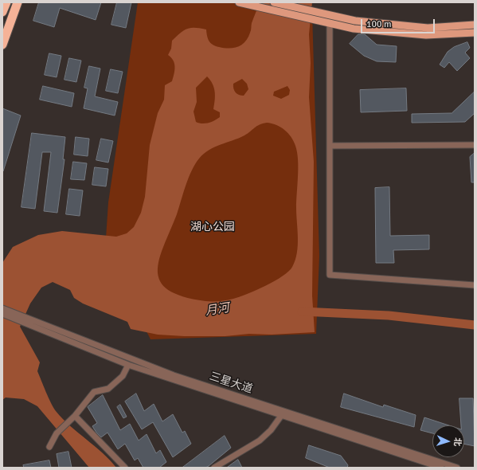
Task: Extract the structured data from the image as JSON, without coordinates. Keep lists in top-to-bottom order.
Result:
{
  "streets": {
    "street": ["三星大道"]
  },
  "water": ["月河"],
  "parks": ["湖心公园"],
  "scale_bar": "100 m",
  "north": "right"
}
